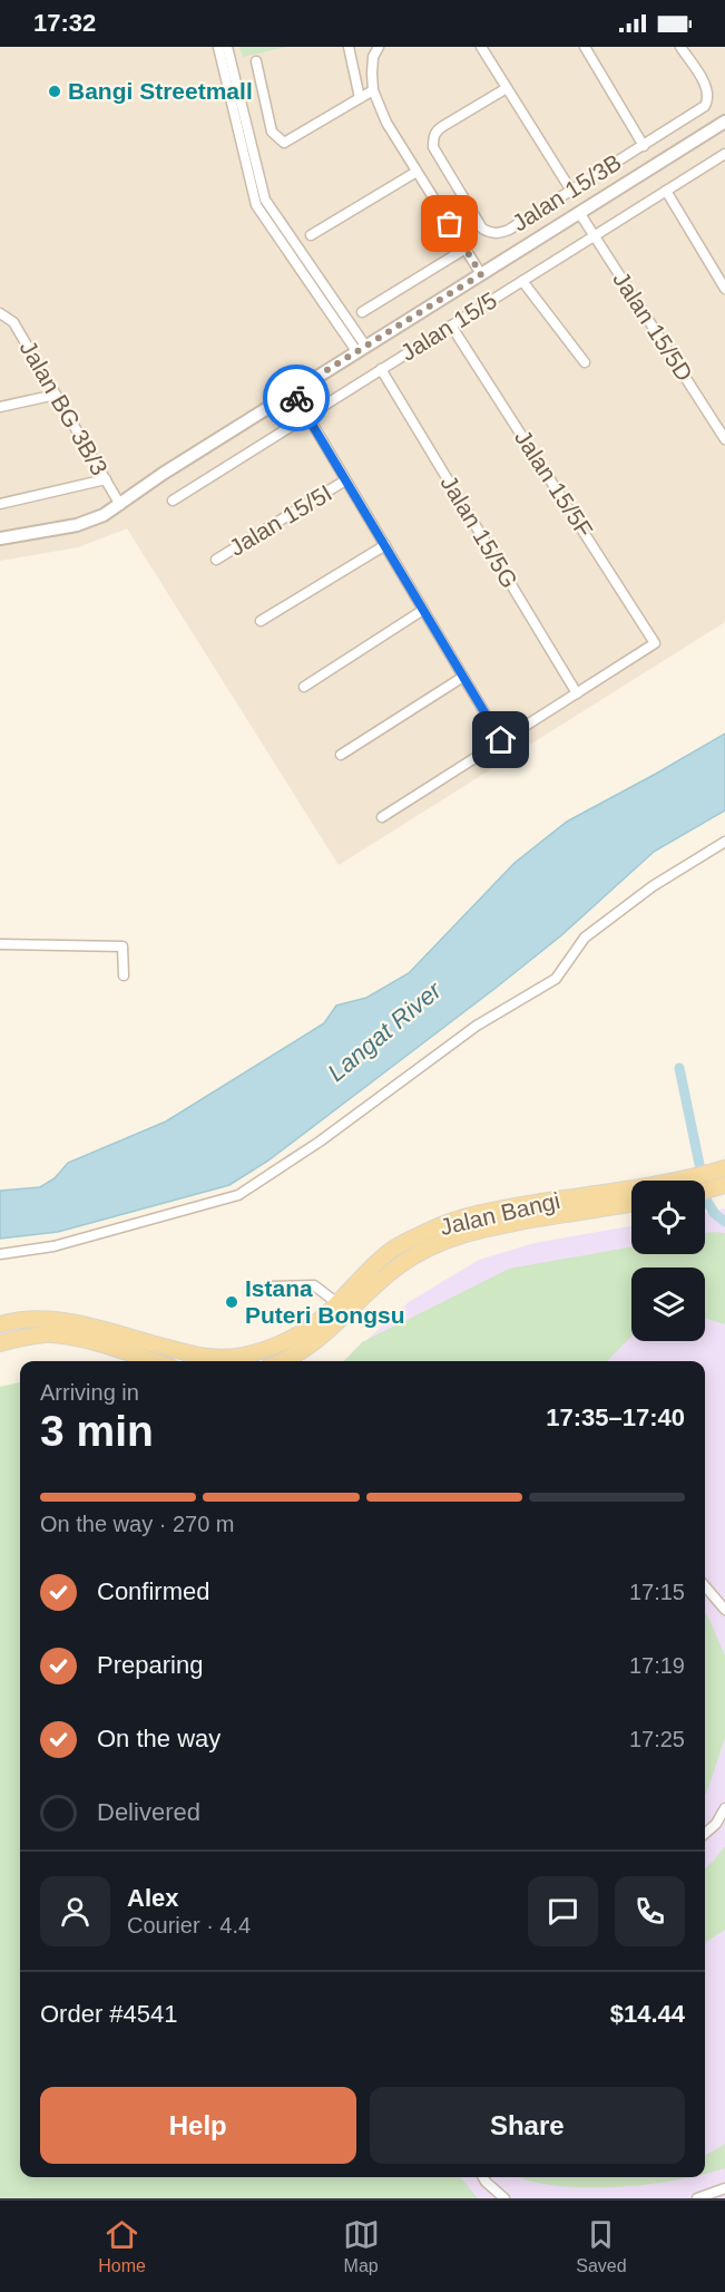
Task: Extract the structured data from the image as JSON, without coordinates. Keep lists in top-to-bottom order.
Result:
{
  "streets": {
    "main road": ["Jalan Bangi"],
    "street": [
      "Jalan 15/3B",
      "Jalan 15/5",
      "Jalan 15/5D",
      "Jalan BG 3B/3",
      "Jalan 15/5F",
      "Jalan 15/5I",
      "Jalan 15/5G"
    ]
  },
  "crossings": [
    ["Jalan 15/5", "Jalan 15/5D"],
    ["Jalan 15/5", "Jalan 15/5F"],
    ["Jalan 15/5", "Jalan 15/5G"],
    ["Jalan 15/5F", "Jalan 15/5G"]
  ],
  "water": ["Langat River"],
  "places": ["Bangi Streetmall", "Istana Puteri Bongsu"],
  "page": {
    "status": "17:32",
    "heading": ["3 min", "Arriving in", "17:35–17:40"],
    "panel": [
      "Alex",
      "Courier · 4.4",
      "Order #4541",
      "$14.44"
    ],
    "bar": "On the way · 270 m",
    "list": [
      ["Confirmed", "17:15"],
      ["Preparing", "17:19"],
      ["On the way", "17:25"],
      "Delivered"
    ],
    "buttons": ["Help", "Share"],
    "tabs": ["Home", "Map", "Saved"]
  }
}
